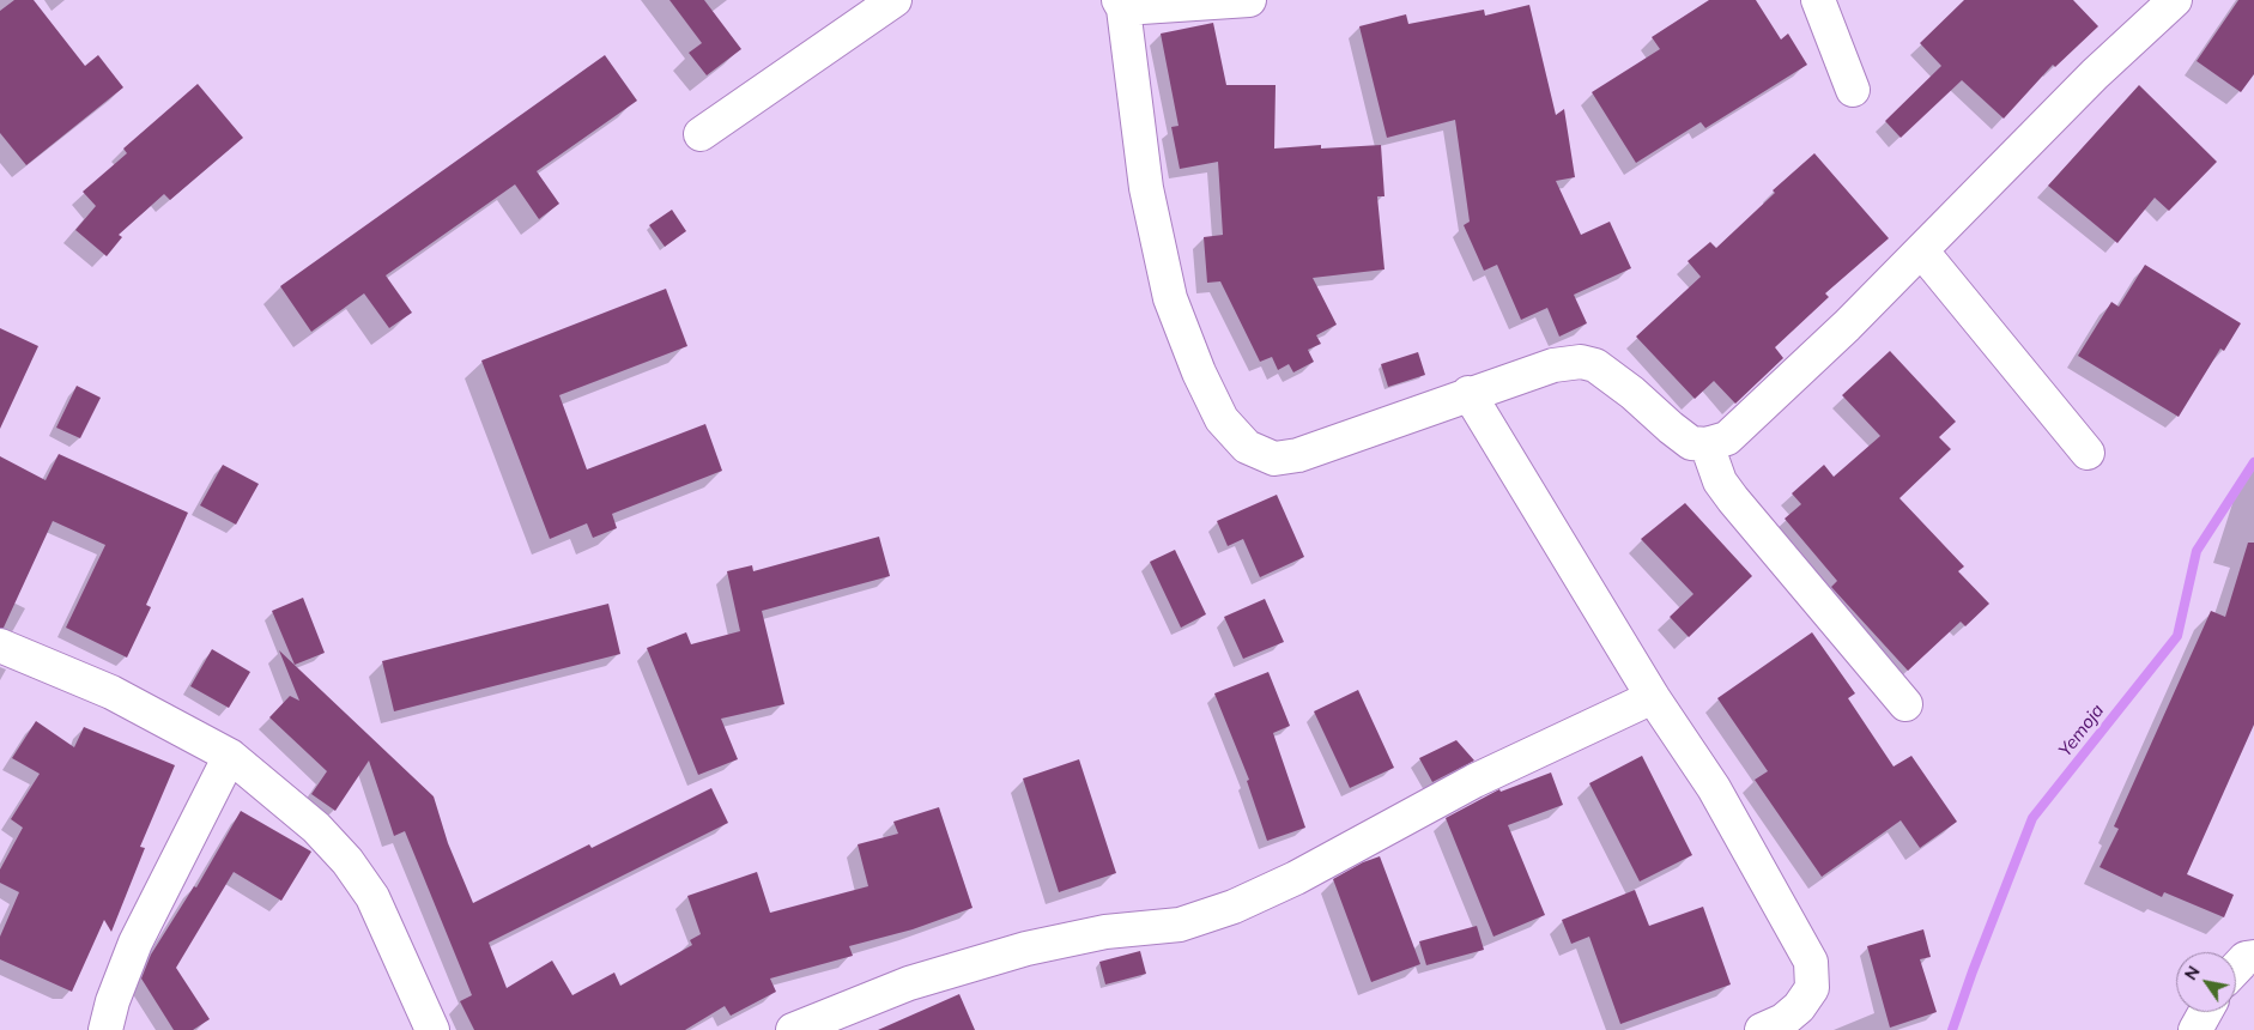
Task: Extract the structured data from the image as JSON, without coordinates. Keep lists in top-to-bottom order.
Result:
{
  "water": ["Yemoja"],
  "north": "top left"
}
